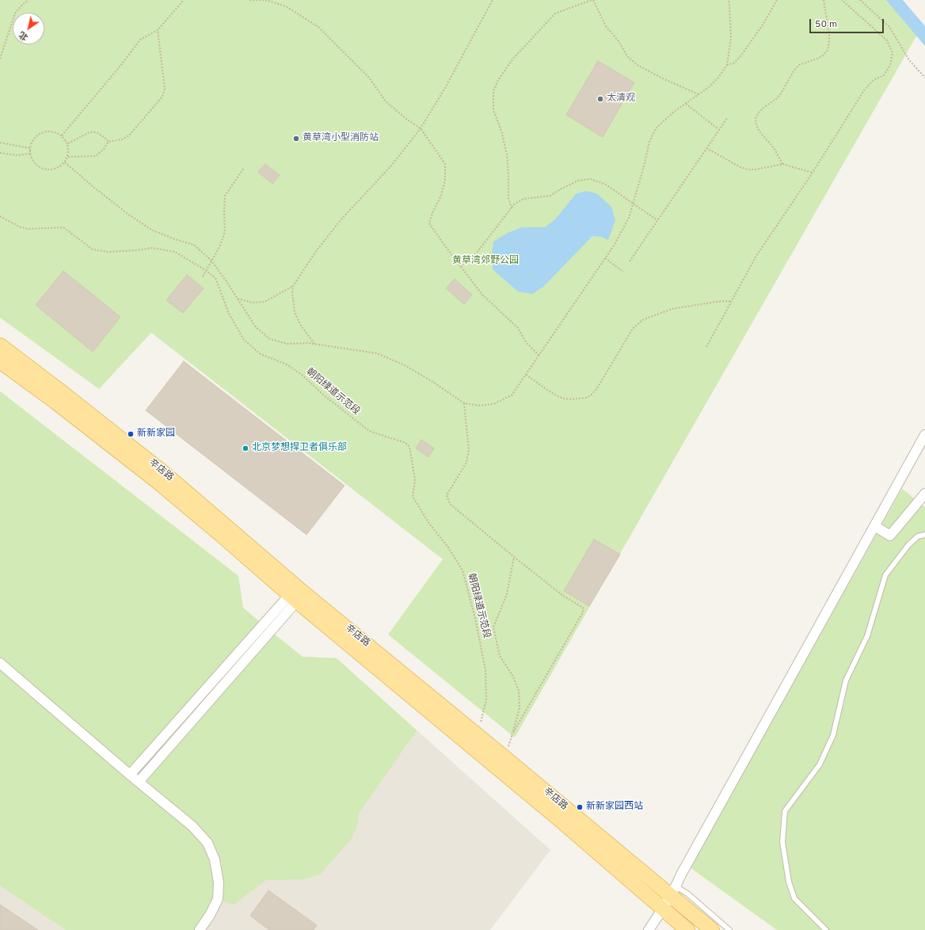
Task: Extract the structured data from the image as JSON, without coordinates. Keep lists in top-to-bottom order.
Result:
{
  "streets": {
    "main road": ["辛店路"],
    "path": ["朝阳绿道示范段"]
  },
  "crossings": [
    ["朝阳绿道示范段", "辛店路"]
  ],
  "parks": ["黄草湾郊野公园"],
  "places": [
    "太清观",
    "黄草湾小型消防站",
    "新新家园",
    "北京梦想捍卫者俱乐部",
    "新新家园西站"
  ],
  "scale_bar": "50 m",
  "north": "bottom left"
}
